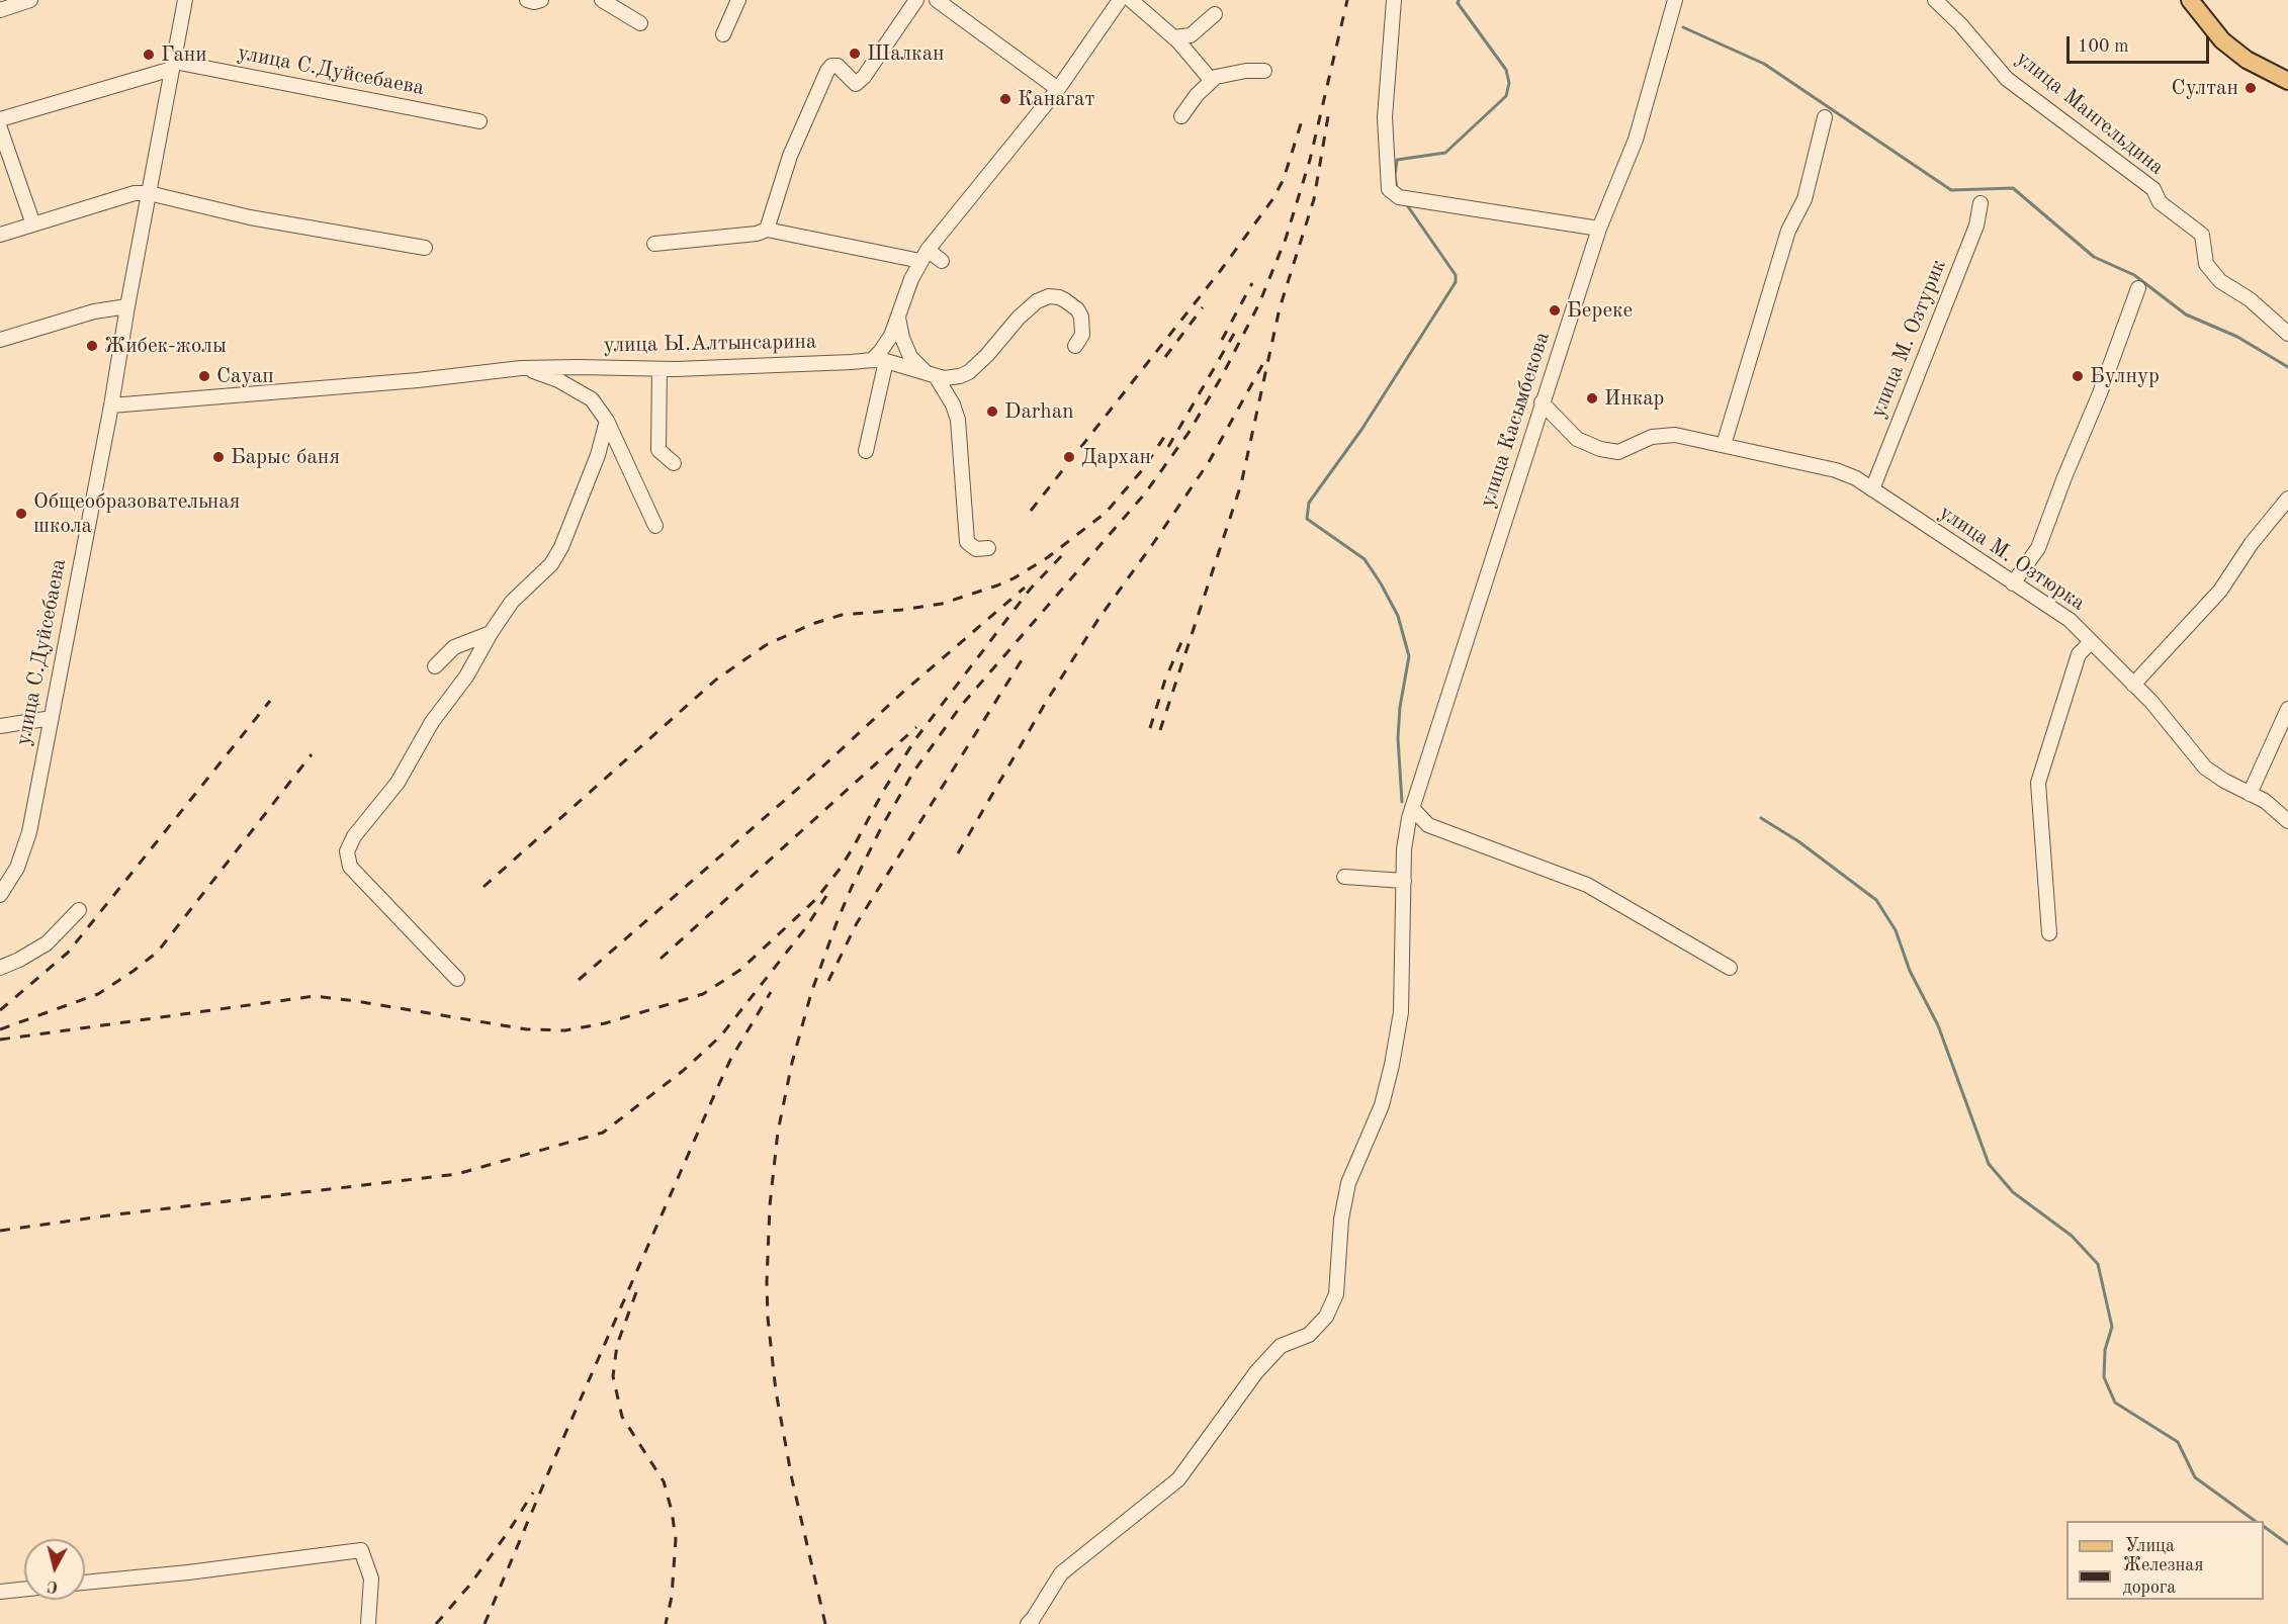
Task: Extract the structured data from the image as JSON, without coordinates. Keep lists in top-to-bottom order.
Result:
{
  "streets": {
    "street": [
      "улица С.Дуйсебаева",
      "улица Мангельдина",
      "улица М. Озтурик",
      "улица Ы.Алтынсарина",
      "улица Касымбекова",
      "улица М. Озтюрка"
    ]
  },
  "crossings": [
    ["улица С.Дуйсебаева", "улица Ы.Алтынсарина"],
    ["улица М. Озтурик", "улица М. Озтюрка"],
    ["улица Касымбекова", "улица М. Озтюрка"]
  ],
  "places": [
    "Шалкан",
    "Гани",
    "Султан",
    "Канагат",
    "Береке",
    "Жибек-жолы",
    "Сауап",
    "Булнур",
    "Инкар",
    "Darhan",
    "Барыс баня",
    "Дархан",
    "Общеобразовательная школа"
  ],
  "legend": ["Улица", "Железная дорога"],
  "scale_bar": "100 m",
  "north": "bottom"
}
